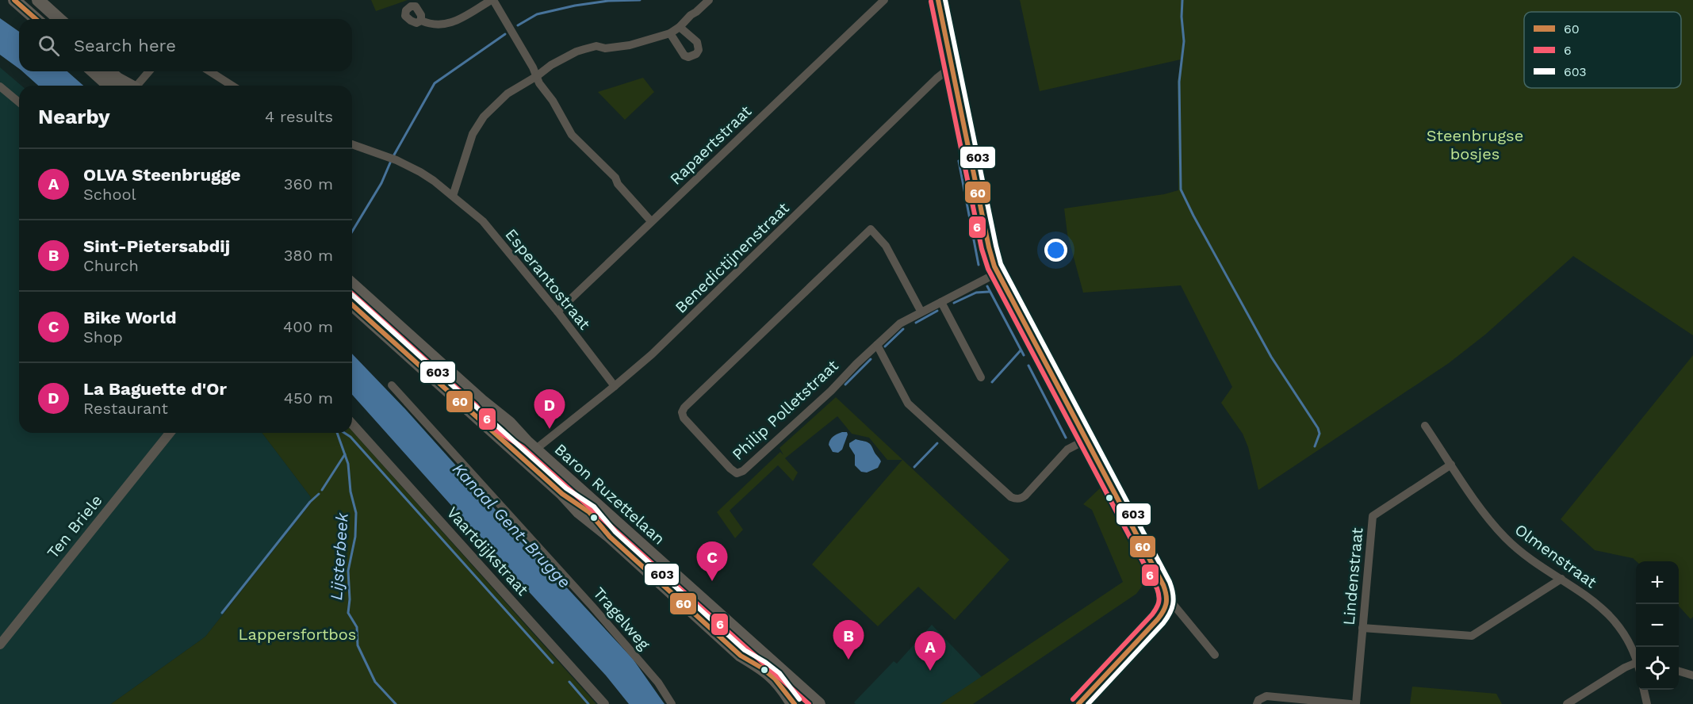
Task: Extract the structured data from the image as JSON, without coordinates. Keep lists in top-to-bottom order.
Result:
{
  "streets": {
    "main road": ["Baron Ruzettelaan"],
    "street": [
      "Rapaertstraat",
      "Benedictijnenstraat",
      "Esperantostraat",
      "Philip Polletstraat",
      "Ten Briele",
      "Vaartdijkstraat",
      "Olmenstraat",
      "Lindenstraat",
      "Tragelweg"
    ]
  },
  "crossings": [
    ["Rapaertstraat", "Esperantostraat"],
    ["Benedictijnenstraat", "Esperantostraat"],
    ["Benedictijnenstraat", "Baron Ruzettelaan"],
    ["Olmenstraat", "Lindenstraat"]
  ],
  "water": ["Kanaal Gent-Brugge", "Lijsterbeek"],
  "parks": ["Steenbrugse bosjes", "Lappersfortbos"],
  "lines": ["transit line 60", "transit line 603", "transit line 6"],
  "legend": ["60", "6", "603"],
  "page": {
    "search": "Search here",
    "heading": ["Nearby", "4 results"],
    "list": [
      {
        "mark": "A",
        "name": "OLVA Steenbrugge",
        "note": "School",
        "value": "360 m"
      },
      {
        "mark": "B",
        "name": "Sint-Pietersabdij",
        "note": "Church",
        "value": "380 m"
      },
      {
        "mark": "C",
        "name": "Bike World",
        "note": "Shop",
        "value": "400 m"
      },
      {
        "mark": "D",
        "name": "La Baguette d'Or",
        "note": "Restaurant",
        "value": "450 m"
      }
    ],
    "pins": [
      "D",
      "C",
      "B",
      "A"
    ],
    "map_buttons": ["+", "−"]
  }
}
